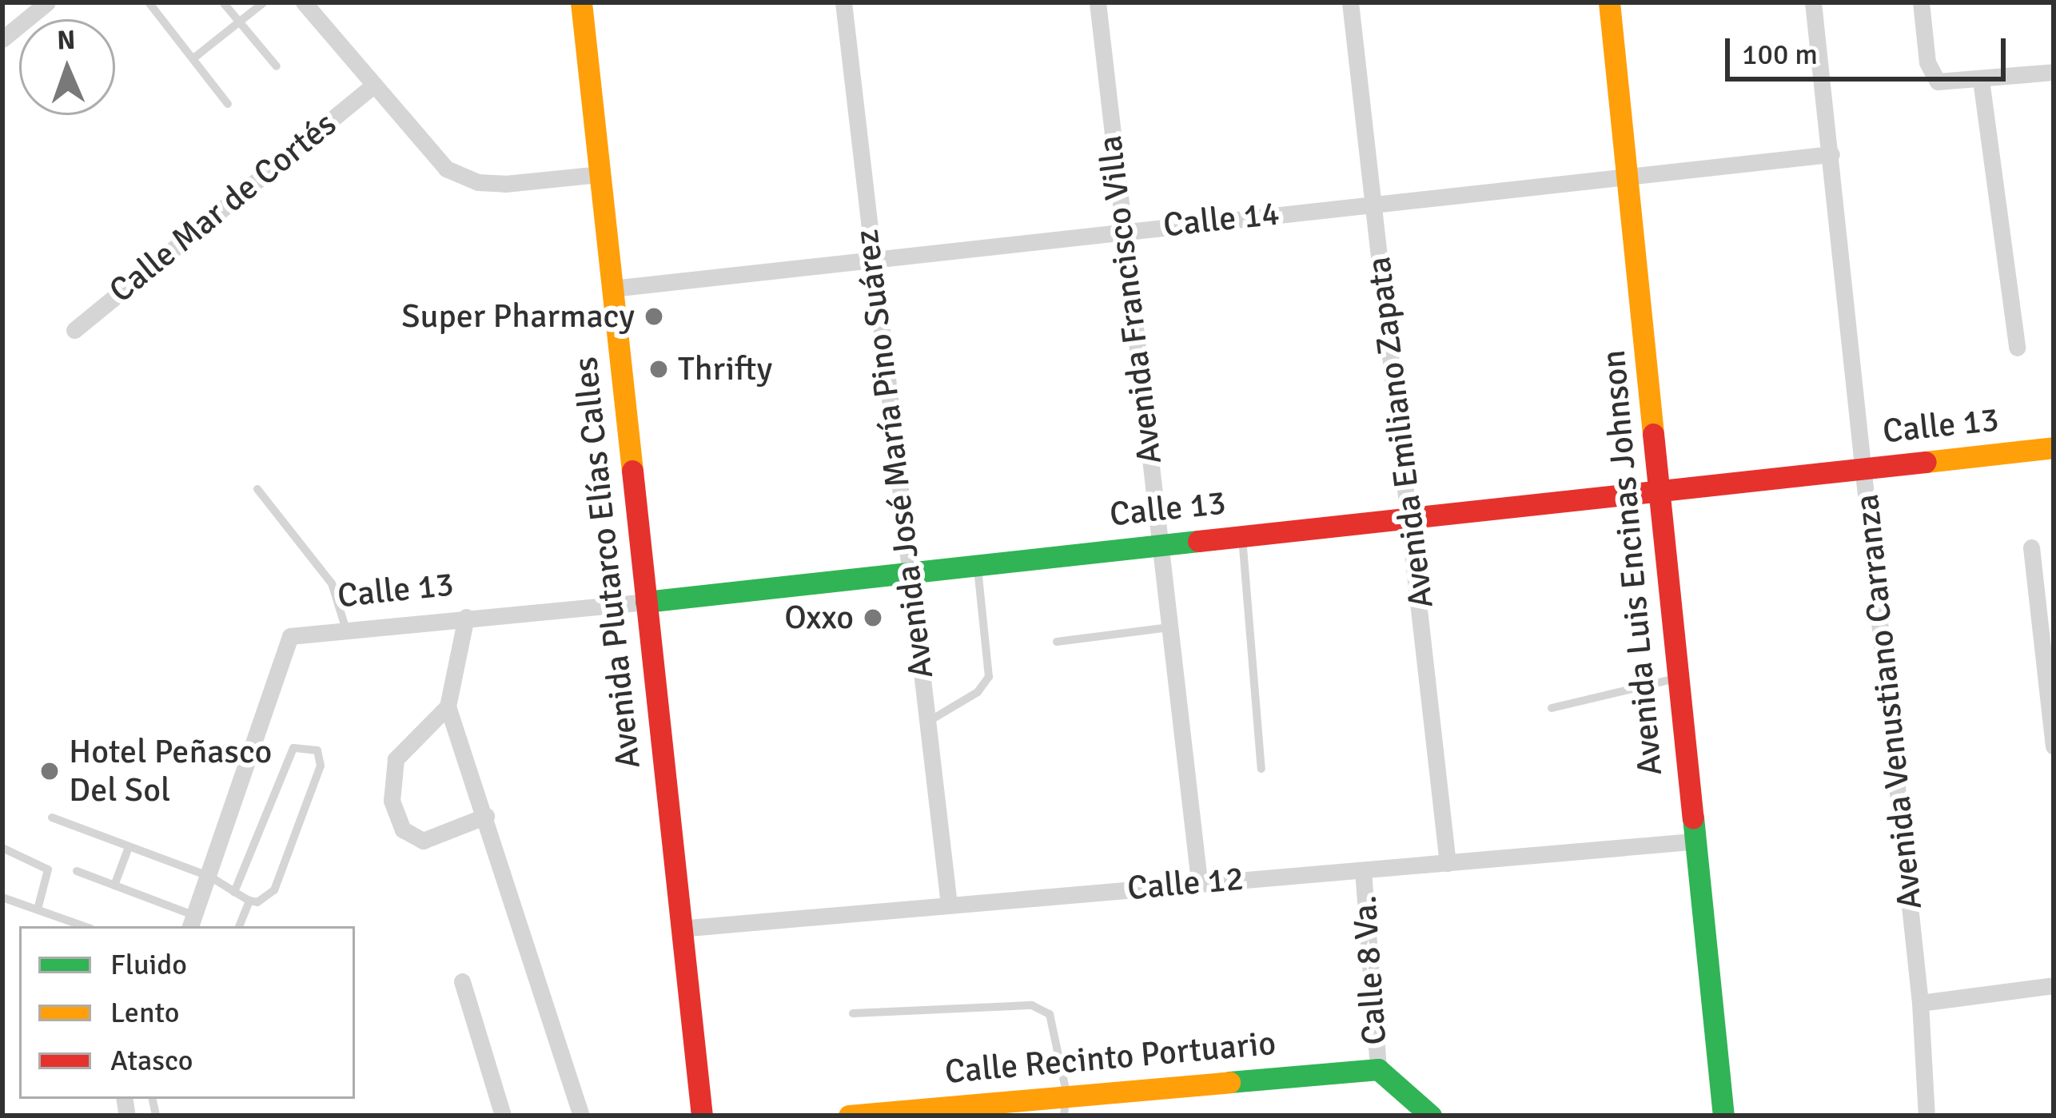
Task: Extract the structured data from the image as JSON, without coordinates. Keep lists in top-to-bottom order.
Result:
{
  "streets": {
    "street": [
      "Calle Mar de Cortés",
      "Calle 14",
      "Avenida Francisco Villa",
      "Calle 13",
      "Avenida Emiliano Zapata",
      "Avenida José María Pino Suárez",
      "Avenida Plutarco Elías Calles",
      "Avenida Luis Encinas Johnson",
      "Avenida Venustiano Carranza",
      "Calle 12",
      "Calle 8 Va.",
      "Calle Recinto Portuario"
    ]
  },
  "crossings": [
    ["Calle 14", "Avenida Francisco Villa"],
    ["Calle 14", "Avenida Emiliano Zapata"],
    ["Calle 14", "Avenida José María Pino Suárez"],
    ["Calle 14", "Avenida Plutarco Elías Calles"],
    ["Calle 14", "Avenida Luis Encinas Johnson"],
    ["Calle 14", "Avenida Venustiano Carranza"],
    ["Avenida Francisco Villa", "Calle 13"],
    ["Avenida Francisco Villa", "Calle 12"],
    ["Calle 13", "Avenida Emiliano Zapata"],
    ["Calle 13", "Avenida José María Pino Suárez"],
    ["Calle 13", "Avenida Plutarco Elías Calles"],
    ["Calle 13", "Avenida Luis Encinas Johnson"],
    ["Calle 13", "Avenida Venustiano Carranza"],
    ["Avenida Emiliano Zapata", "Calle 12"],
    ["Avenida José María Pino Suárez", "Calle 12"],
    ["Avenida Plutarco Elías Calles", "Calle 12"],
    ["Avenida Luis Encinas Johnson", "Calle 12"],
    ["Calle 12", "Calle 8 Va."],
    ["Calle 8 Va.", "Calle Recinto Portuario"]
  ],
  "places": [
    "Super Pharmacy",
    "Thrifty",
    "Oxxo",
    "Hotel Peñasco Del Sol"
  ],
  "legend": ["Fluido", "Lento", "Atasco"],
  "scale_bar": "100 m",
  "north": "top"
}
